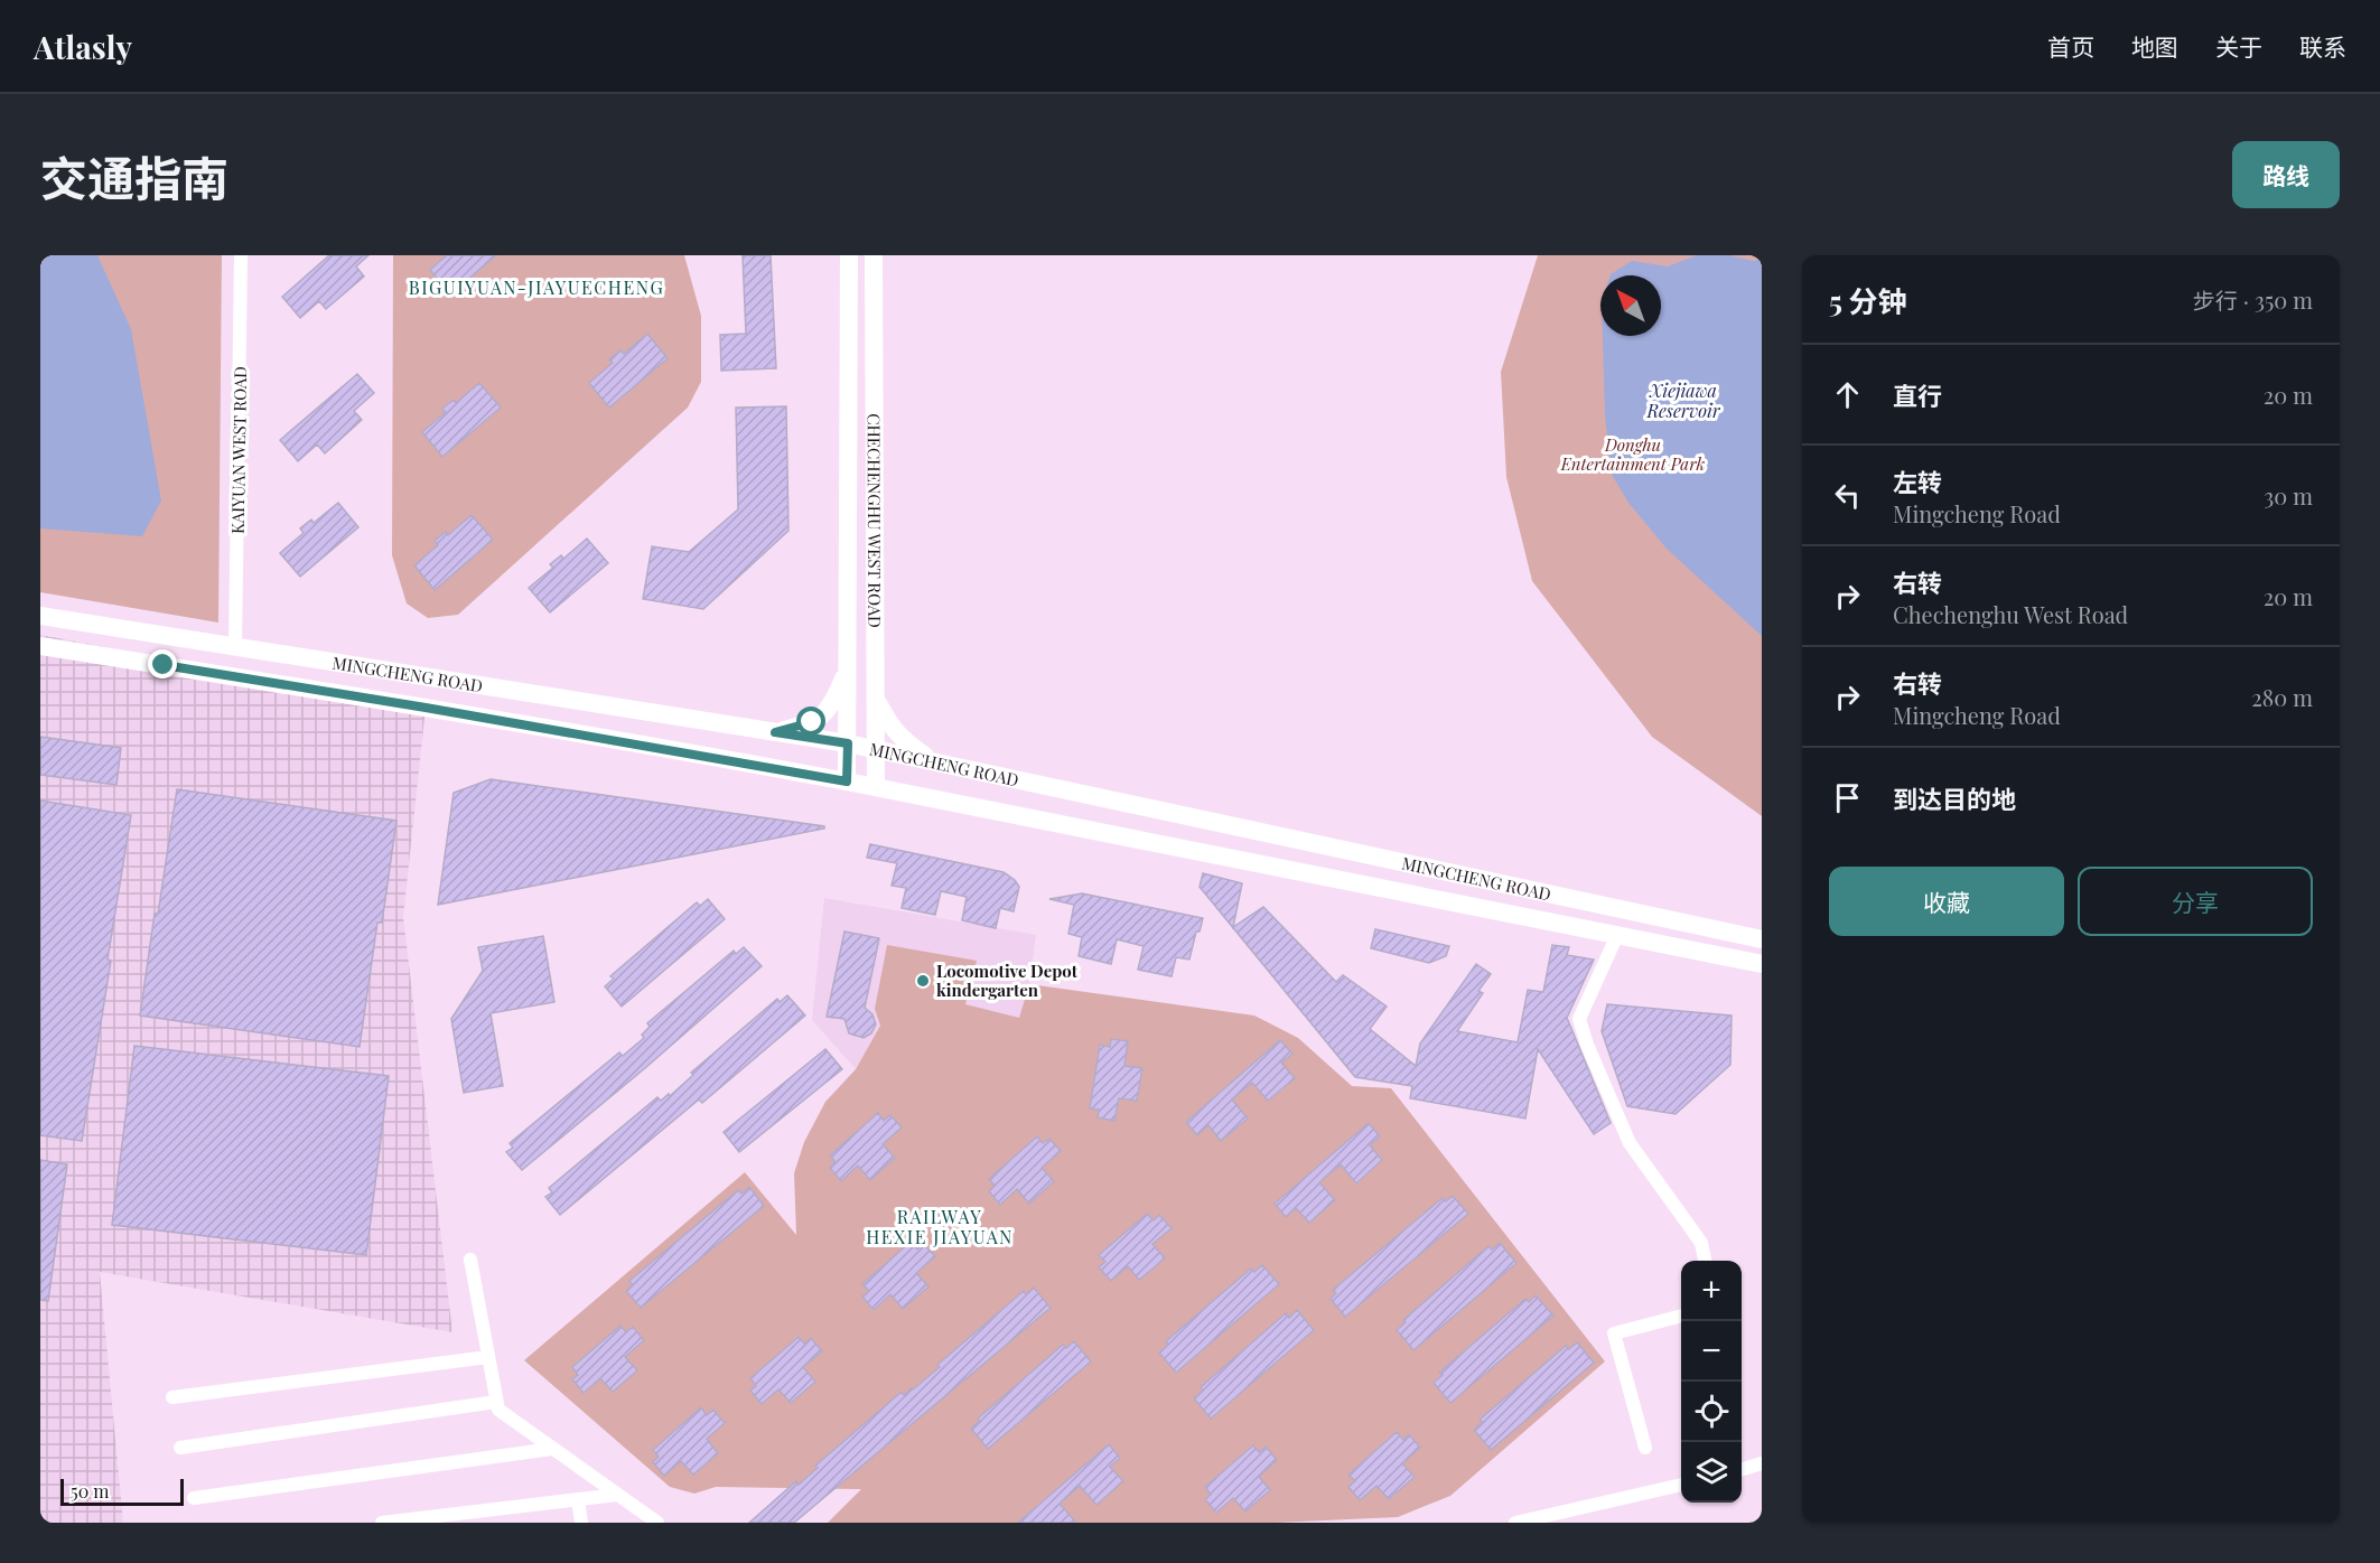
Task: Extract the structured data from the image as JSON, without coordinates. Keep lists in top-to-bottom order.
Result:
{
  "streets": {
    "main road": ["CHECHENGHU WEST ROAD", "MINGCHENG ROAD"],
    "street": ["KAIYUAN WEST ROAD"]
  },
  "crossings": [
    ["KAIYUAN WEST ROAD", "MINGCHENG ROAD"],
    ["CHECHENGHU WEST ROAD", "MINGCHENG ROAD"]
  ],
  "districts": ["BIGUIYUAN-JIAYUECHENG", "RAILWAY HEXIE JIAYUAN"],
  "water": ["Xiejiawa Reservoir"],
  "parks": ["Donghu Entertainment Park"],
  "places": ["Locomotive Depot kindergarten"],
  "scale_bar": "50 m",
  "north": "top left",
  "page": {
    "header": "Atlasly",
    "nav": [
      "首页",
      "地图",
      "关于",
      "联系"
    ],
    "title": "交通指南",
    "buttons": [
      "路线",
      ["收藏", "分享"]
    ],
    "heading": ["5 分钟", "步行 · 350 m"],
    "list": [
      ["直行", "20 m"],
      ["左转", "Mingcheng Road", "30 m"],
      ["右转", "Chechenghu West Road", "20 m"],
      ["右转", "Mingcheng Road", "280 m"],
      "到达目的地"
    ],
    "map_buttons": ["+", "−"],
    "scale": "50 m"
  }
}
